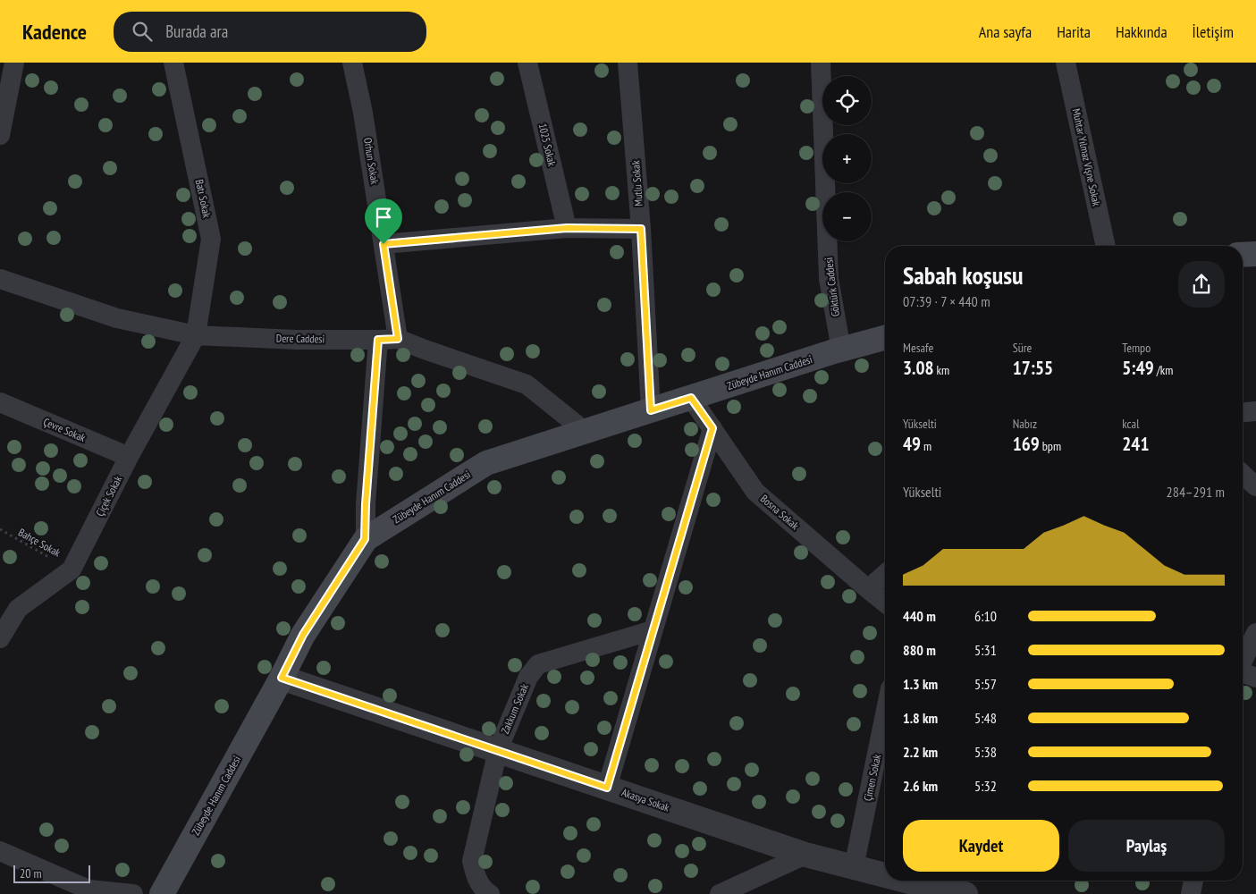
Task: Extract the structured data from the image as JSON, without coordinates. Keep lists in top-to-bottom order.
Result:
{
  "streets": {
    "main road": ["Zübeyde Hanım Caddesi"],
    "street": [
      "1025 Sokak",
      "Muhtar Yılmaz Vişne Sokak",
      "Orhun Sokak",
      "Mutlu Sokak",
      "Batı Sokak",
      "Göktürk Caddesi",
      "Dere Caddesi",
      "Çevre Sokak",
      "Çiçek Sokak",
      "Bosna Sokak",
      "Zakkum Sokak",
      "Çimen Sokak",
      "Akasya Sokak"
    ],
    "path": ["Bahçe Sokak"]
  },
  "crossings": [
    ["Orhun Sokak", "Dere Caddesi"],
    ["Orhun Sokak", "Zübeyde Hanım Caddesi"],
    ["Mutlu Sokak", "Zübeyde Hanım Caddesi"],
    ["Batı Sokak", "Dere Caddesi"],
    ["Batı Sokak", "Çiçek Sokak"],
    ["Göktürk Caddesi", "Zübeyde Hanım Caddesi"],
    ["Dere Caddesi", "Zübeyde Hanım Caddesi"],
    ["Dere Caddesi", "Çiçek Sokak"],
    ["Zübeyde Hanım Caddesi", "Bosna Sokak"],
    ["Zübeyde Hanım Caddesi", "Akasya Sokak"],
    ["Çevre Sokak", "Çiçek Sokak"],
    ["Çiçek Sokak", "Bahçe Sokak"],
    ["Zakkum Sokak", "Akasya Sokak"],
    ["Çimen Sokak", "Akasya Sokak"]
  ],
  "scale_bar": "20 m",
  "page": {
    "header": "Kadence",
    "search": "Burada ara",
    "nav": [
      "Ana sayfa",
      "Harita",
      "Hakkında",
      "İletişim"
    ],
    "map_buttons": ["+", "−"],
    "heading": ["Sabah koşusu", "07:39 · 7 × 440 m"],
    "stats": [
      ["Mesafe", "3.08 km"],
      ["Süre", "17:55"],
      ["Tempo", "5:49 /km"],
      ["Yükselti", "49 m"],
      ["Nabız", "169 bpm"],
      ["kcal", "241"]
    ],
    "chart": ["Yükselti", "284–291 m"],
    "list": [
      {
        "name": "440 m",
        "note": "6:10"
      },
      {
        "name": "880 m",
        "note": "5:31"
      },
      {
        "name": "1.3 km",
        "note": "5:57"
      },
      {
        "name": "1.8 km",
        "note": "5:48"
      },
      {
        "name": "2.2 km",
        "note": "5:38"
      },
      {
        "name": "2.6 km",
        "note": "5:32"
      }
    ],
    "buttons": ["Kaydet", "Paylaş"],
    "scale": "20 m"
  }
}
